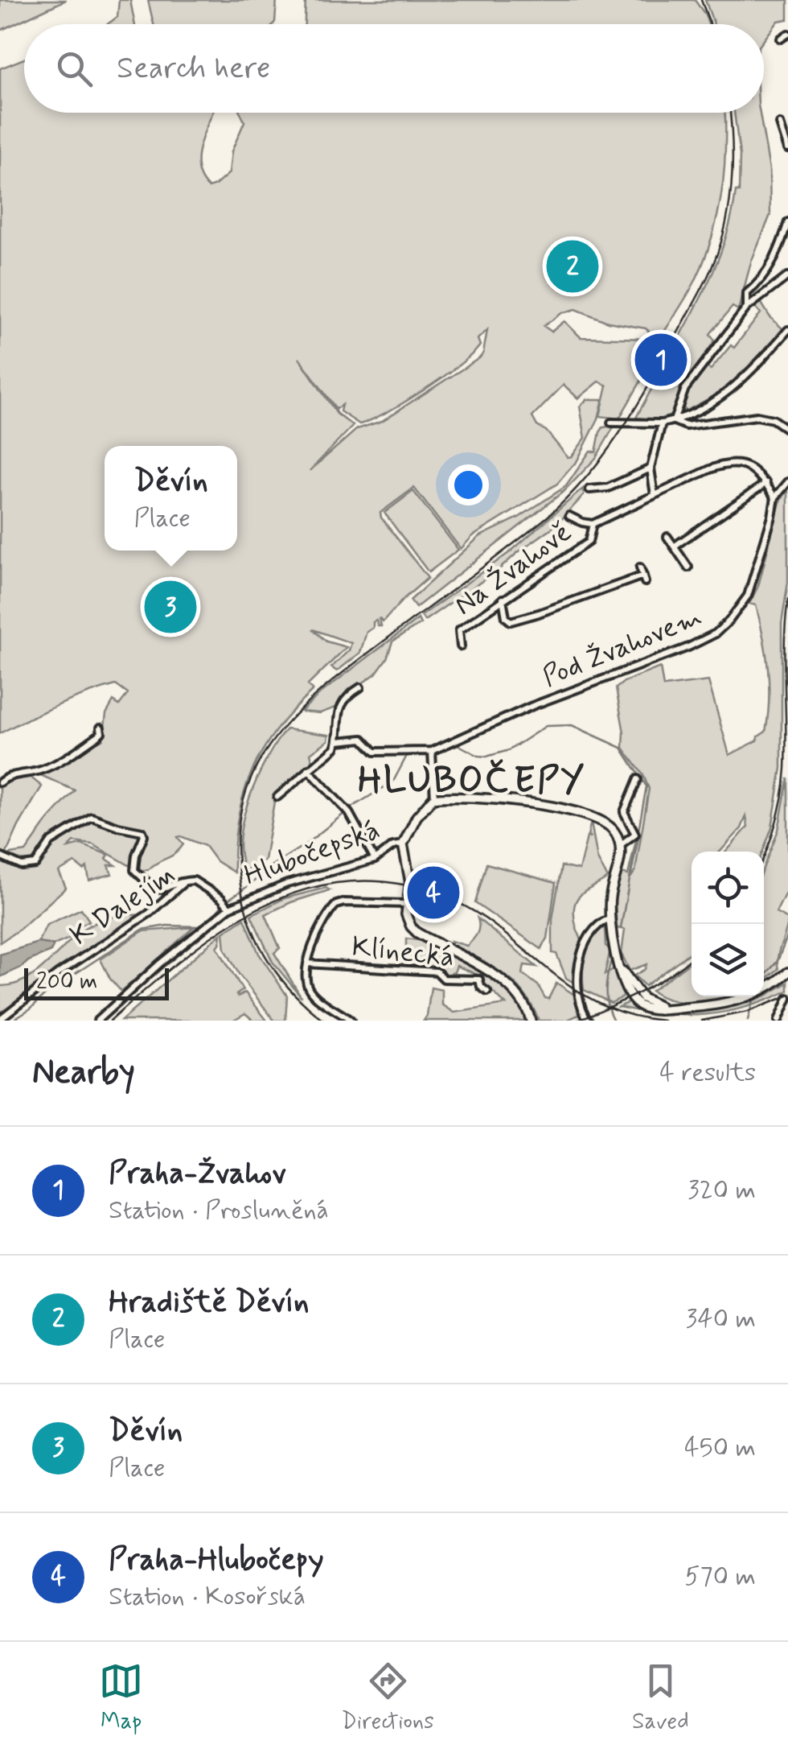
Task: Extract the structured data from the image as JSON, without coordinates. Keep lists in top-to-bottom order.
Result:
{
  "streets": {
    "street": [
      "Na Žvahově",
      "Pod Žvahovem",
      "Hlubočepská",
      "K Dalejím",
      "Klínecká"
    ]
  },
  "crossings": [
    ["Hlubočepská", "K Dalejím"]
  ],
  "districts": ["HLUBOČEPY"],
  "scale_bar": "200 m",
  "page": {
    "search": "Search here",
    "pins": [
      "2",
      "1",
      "3",
      "4"
    ],
    "popup": ["Děvín", "Place"],
    "scale": "200 m",
    "heading": ["Nearby", "4 results"],
    "list": [
      {
        "mark": "1",
        "name": "Praha-Žvahov",
        "note": "Station · Prosluněná",
        "value": "320 m"
      },
      {
        "mark": "2",
        "name": "Hradiště Děvín",
        "note": "Place",
        "value": "340 m"
      },
      {
        "mark": "3",
        "name": "Děvín",
        "note": "Place",
        "value": "450 m"
      },
      {
        "mark": "4",
        "name": "Praha-Hlubočepy",
        "note": "Station · Kosořská",
        "value": "570 m"
      }
    ],
    "nav": ["Map", "Directions", "Saved"]
  }
}
